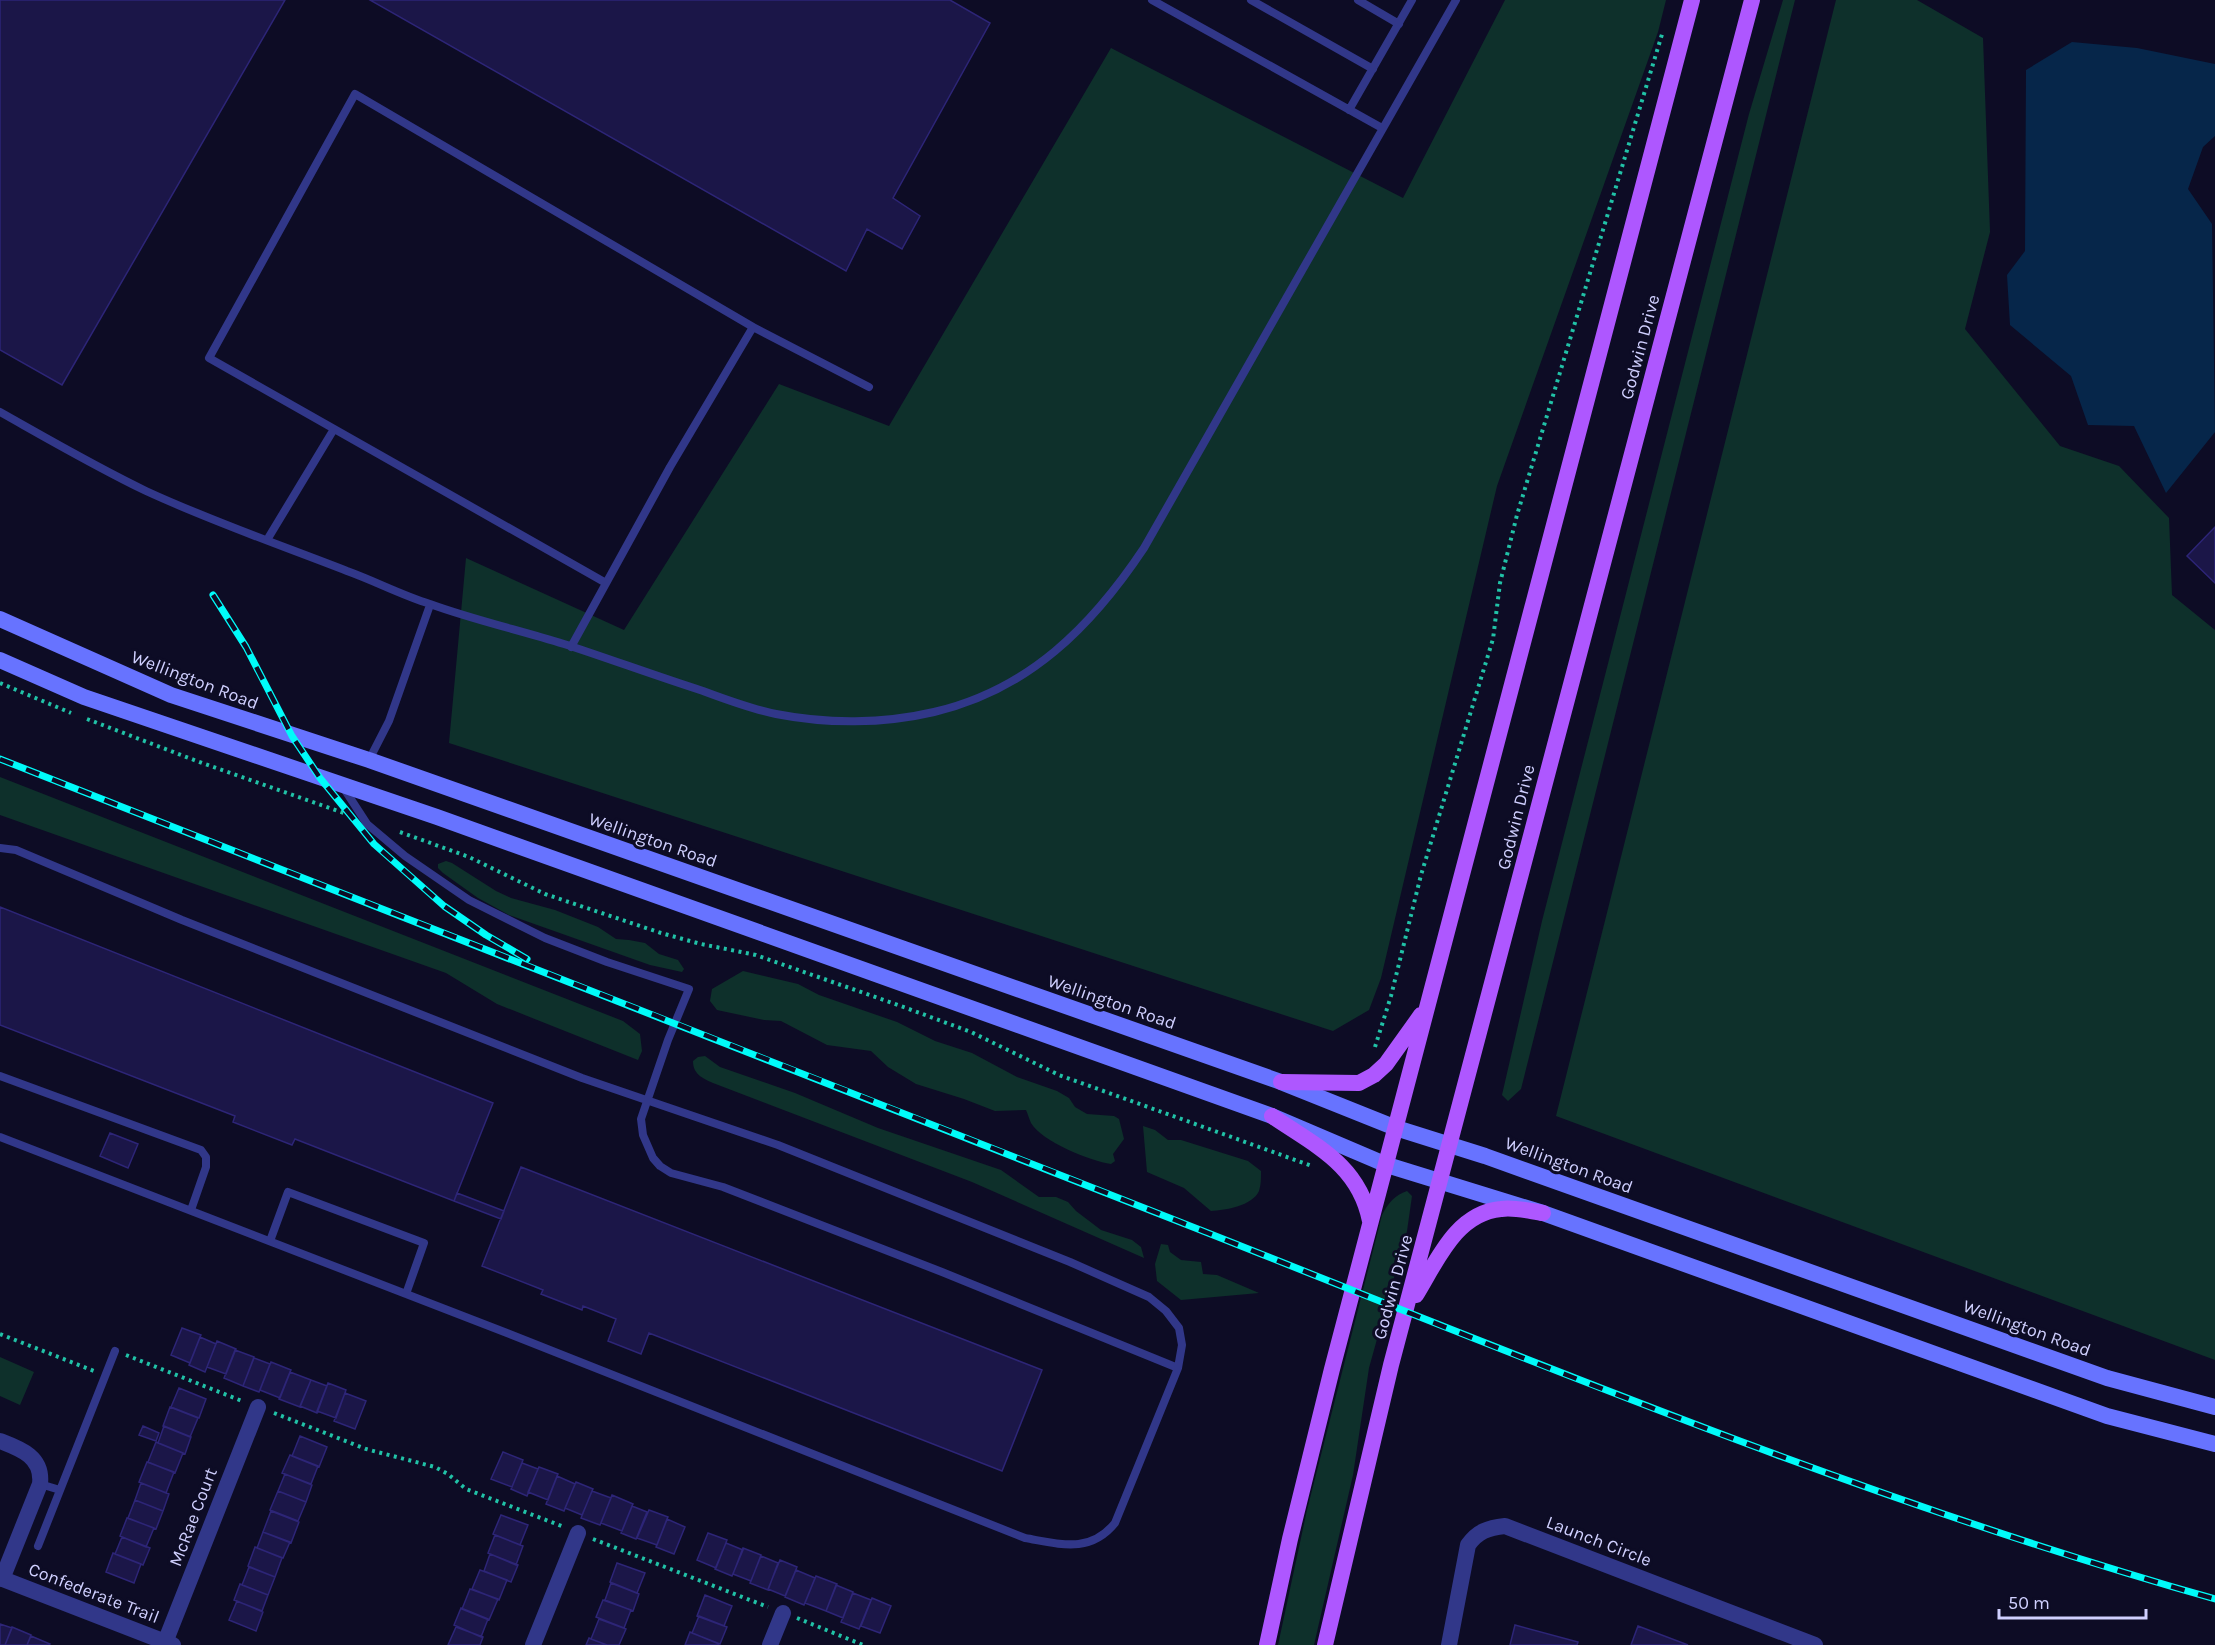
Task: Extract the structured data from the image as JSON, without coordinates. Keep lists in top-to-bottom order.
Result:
{
  "streets": {
    "main road": ["Godwin Drive", "Wellington Road"],
    "street": ["McRae Court", "Launch Circle", "Confederate Trail"]
  },
  "crossings": [
    ["Godwin Drive", "Wellington Road"],
    ["McRae Court", "Confederate Trail"]
  ],
  "scale_bar": "50 m"
}
